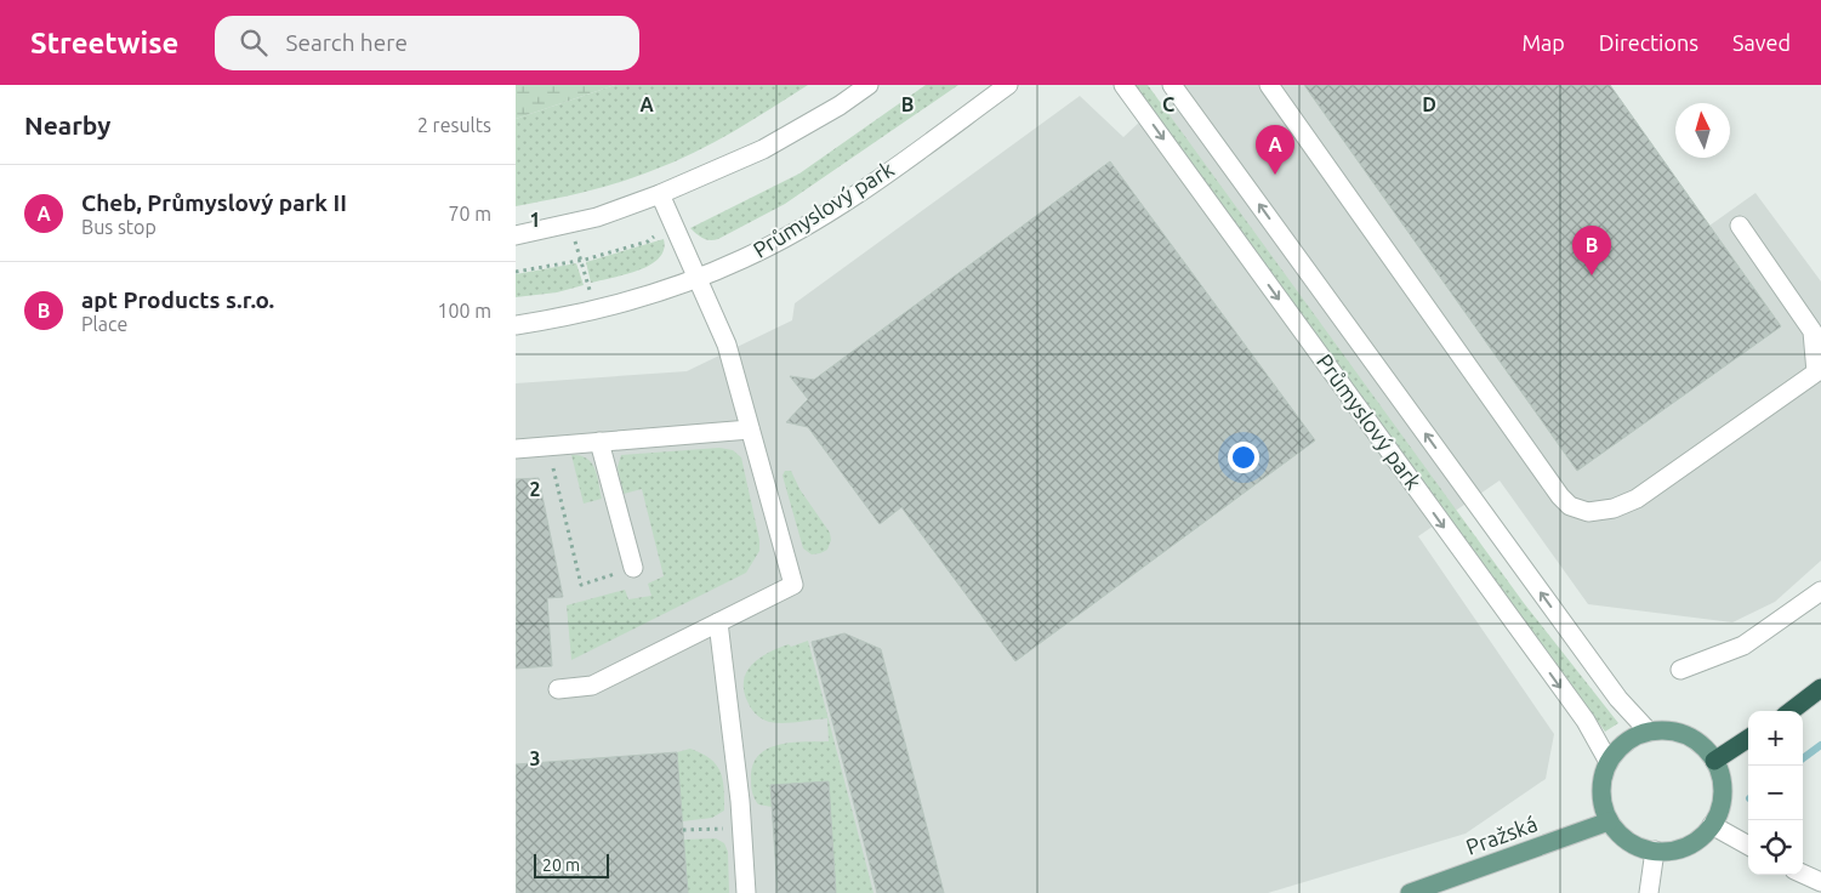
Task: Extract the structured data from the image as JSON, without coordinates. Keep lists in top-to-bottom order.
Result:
{
  "streets": {
    "main road": ["Pražská"],
    "street": ["Průmyslový park"]
  },
  "crossings": [
    ["Průmyslový park", "Pražská"]
  ],
  "scale_bar": "20 m",
  "north": "top",
  "page": {
    "header": "Streetwise",
    "search": "Search here",
    "nav": ["Map", "Directions", "Saved"],
    "heading": ["Nearby", "2 results"],
    "pins": ["A", "B"],
    "list": [
      {
        "mark": "A",
        "name": "Cheb, Průmyslový park II",
        "note": "Bus stop",
        "value": "70 m"
      },
      {
        "mark": "B",
        "name": "apt Products s.r.o.",
        "note": "Place",
        "value": "100 m"
      }
    ],
    "map_buttons": ["+", "−"],
    "scale": "20 m"
  },
  "grid": {
    "columns": [
      "A",
      "B",
      "C",
      "D"
    ],
    "rows": ["1", "2", "3"]
  }
}
